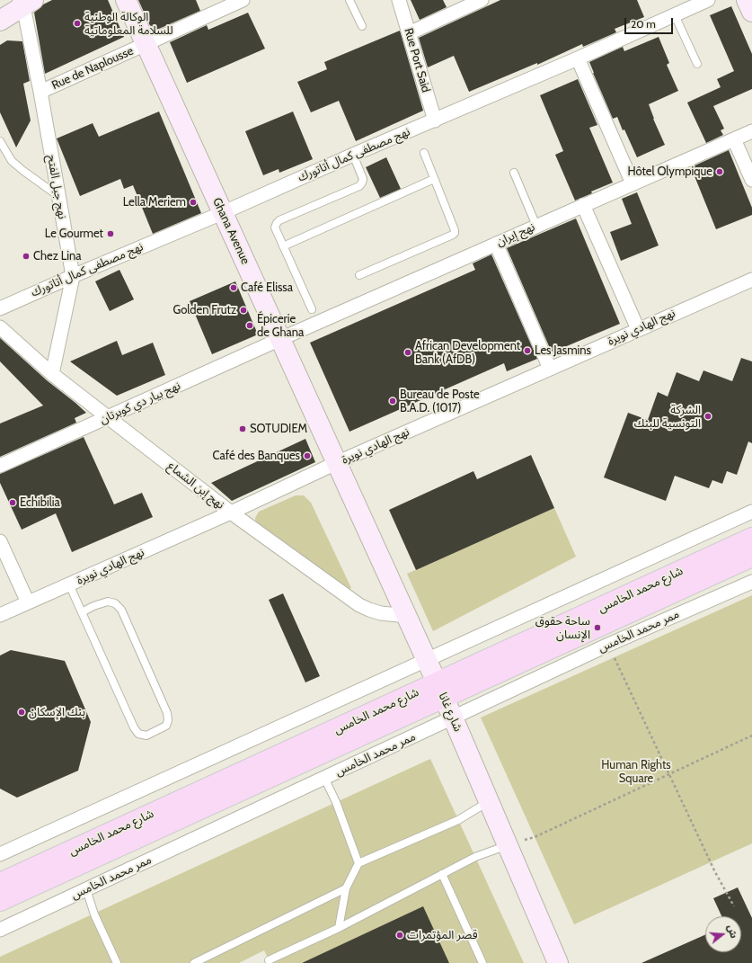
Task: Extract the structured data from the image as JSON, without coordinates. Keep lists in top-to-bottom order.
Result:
{
  "streets": {
    "main road": ["Ghana Avenue", "شارع محمد الخامس", "شارع غانا"],
    "street": [
      "Rue Port Said",
      "Rue de Naplousse",
      "نهج مصطفى كمال أتاتورك",
      "نهج جبل الفتح",
      "نهج إيران",
      "نهج الهادي نويرة",
      "نهج بيار دي كوبرتان",
      "نهج إبن الشماع",
      "ممر محمد الخامس"
    ]
  },
  "crossings": [
    ["Rue Port Said", "نهج مصطفى كمال أتاتورك"],
    ["Rue de Naplousse", "نهج جبل الفتح"],
    ["Rue de Naplousse", "Ghana Avenue"],
    ["نهج مصطفى كمال أتاتورك", "نهج جبل الفتح"],
    ["نهج مصطفى كمال أتاتورك", "Ghana Avenue"],
    ["نهج جبل الفتح", "نهج إبن الشماع"],
    ["Ghana Avenue", "نهج إيران"],
    ["Ghana Avenue", "نهج الهادي نويرة"],
    ["Ghana Avenue", "نهج بيار دي كوبرتان"],
    ["Ghana Avenue", "شارع غانا"],
    ["نهج إيران", "نهج بيار دي كوبرتان"],
    ["نهج الهادي نويرة", "نهج إبن الشماع"],
    ["نهج الهادي نويرة", "شارع غانا"],
    ["نهج بيار دي كوبرتان", "نهج إبن الشماع"],
    ["نهج إبن الشماع", "شارع غانا"],
    ["شارع محمد الخامس", "شارع غانا"],
    ["ممر محمد الخامس", "شارع غانا"]
  ],
  "parks": ["Human Rights Square"],
  "places": [
    "الوكالة الوطنية للسلامة المعلوماتية",
    "Hôtel Olympique",
    "Lella Meriem",
    "Le Gourmet",
    "Chez Lina",
    "Café Elissa",
    "Golden Frutz",
    "Épicerie de Ghana",
    "Les Jasmins",
    "African Development Bank (AfDB)",
    "Bureau de Poste B.A.D. (1017)",
    "الشركة التونسية للبنك",
    "SOTUDIEM",
    "Café des Banques",
    "Echibilia",
    "ساحة حقوق الإنسان",
    "بنك الإسكان",
    "قصر المؤتمرات"
  ],
  "scale_bar": "20 m",
  "north": "right"
}
